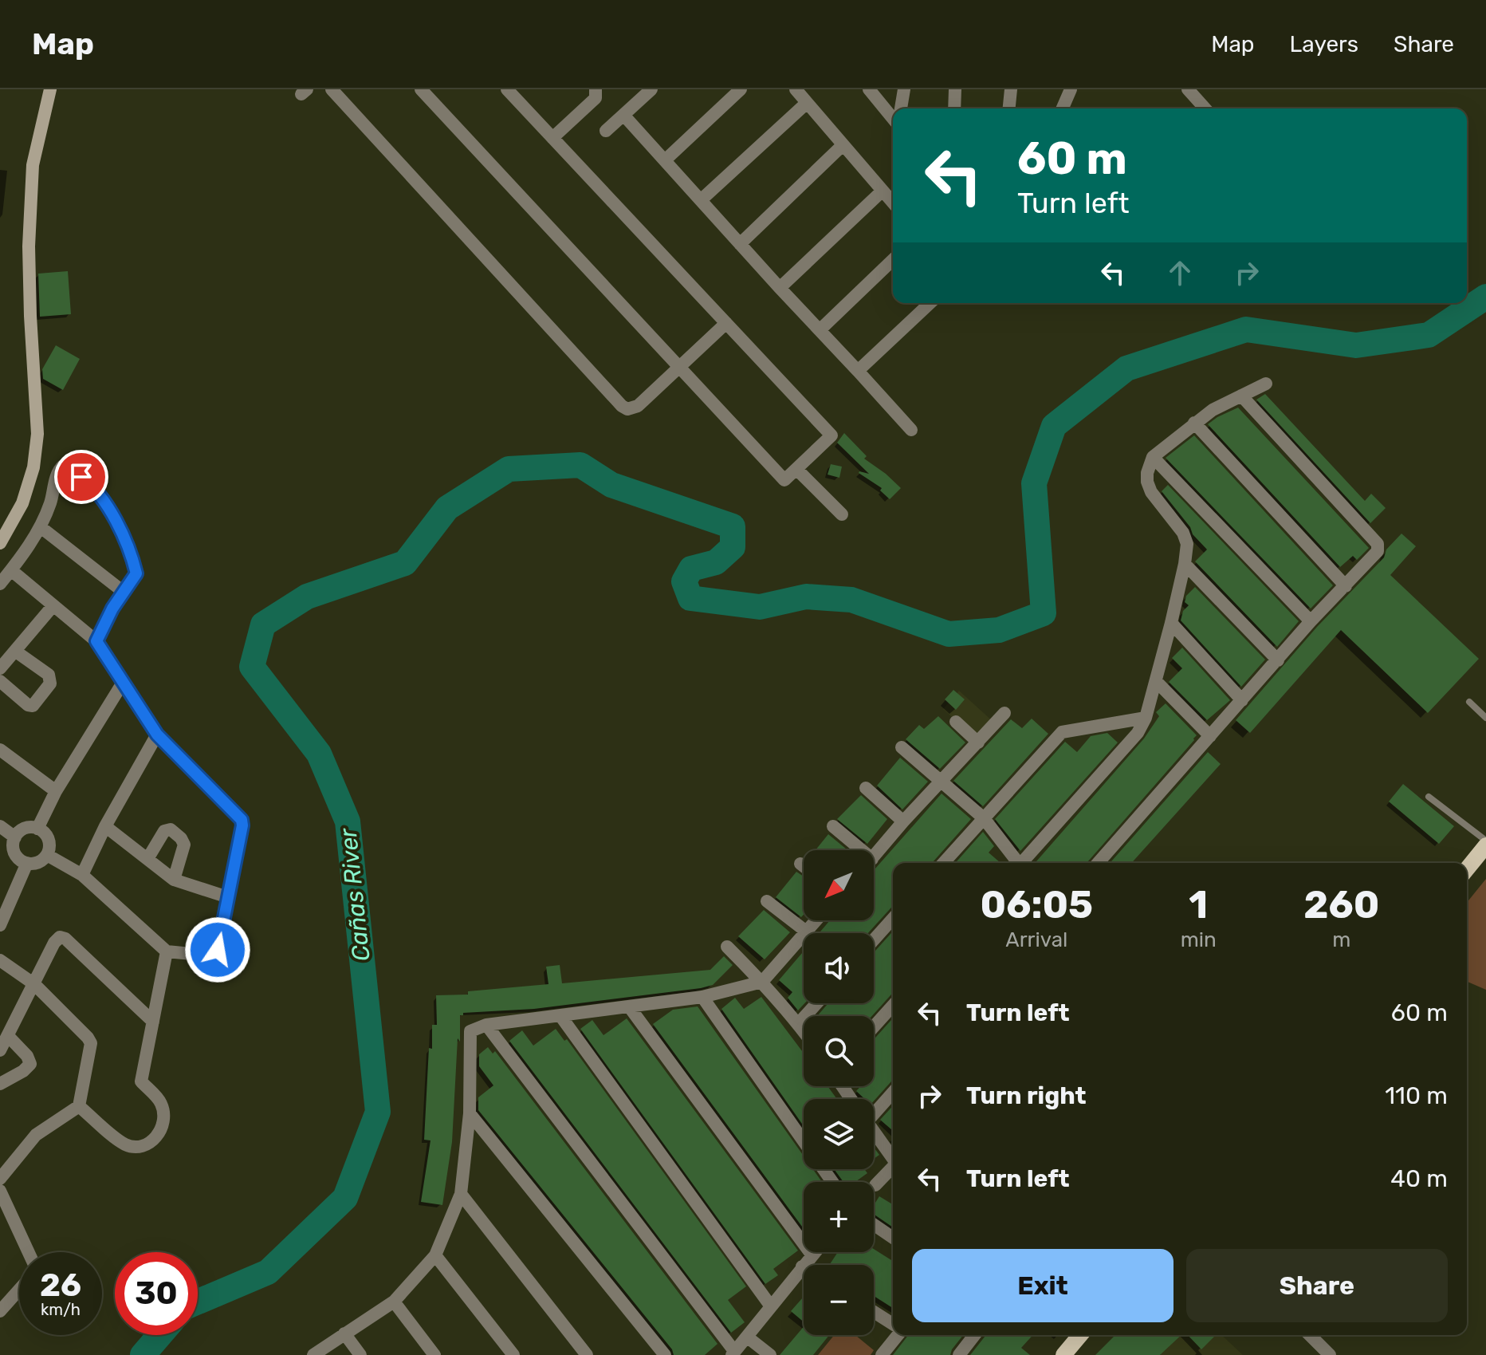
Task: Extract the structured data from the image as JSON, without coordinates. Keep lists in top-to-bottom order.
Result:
{
  "water": ["Cañas River"],
  "north": "bottom left",
  "page": {
    "header": "Map",
    "nav": ["Map", "Layers", "Share"],
    "turn": ["60 m", "Turn left"],
    "map_buttons": ["+", "−"],
    "eta": [
      "06:05",
      "Arrival",
      "1",
      "min",
      "260",
      "m"
    ],
    "list": [
      {
        "name": "Turn left",
        "value": "60 m"
      },
      {
        "name": "Turn right",
        "value": "110 m"
      },
      {
        "name": "Turn left",
        "value": "40 m"
      }
    ],
    "buttons": ["Exit", "Share"],
    "speed": "26 km/h",
    "limit": "30"
  }
}
